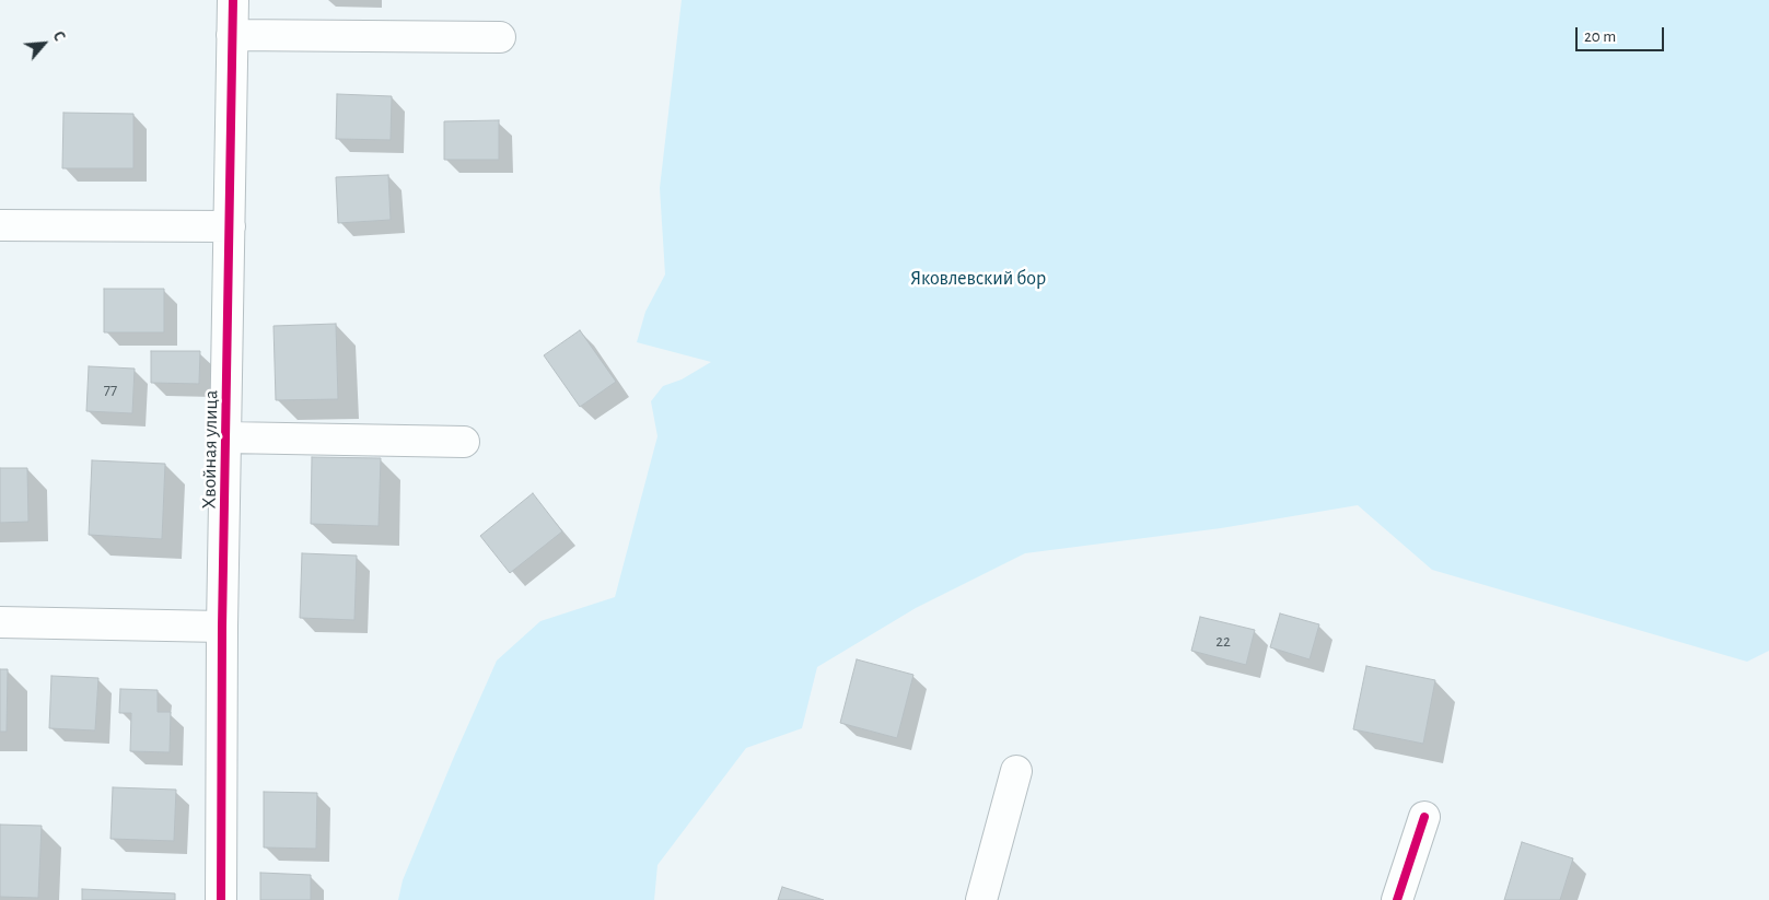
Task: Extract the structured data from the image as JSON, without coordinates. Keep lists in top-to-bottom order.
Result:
{
  "streets": {
    "street": ["Хвойная улица"]
  },
  "parks": ["Яковлевский бор"],
  "house_numbers": ["77", "22"],
  "scale_bar": "20 m",
  "north": "top right"
}
